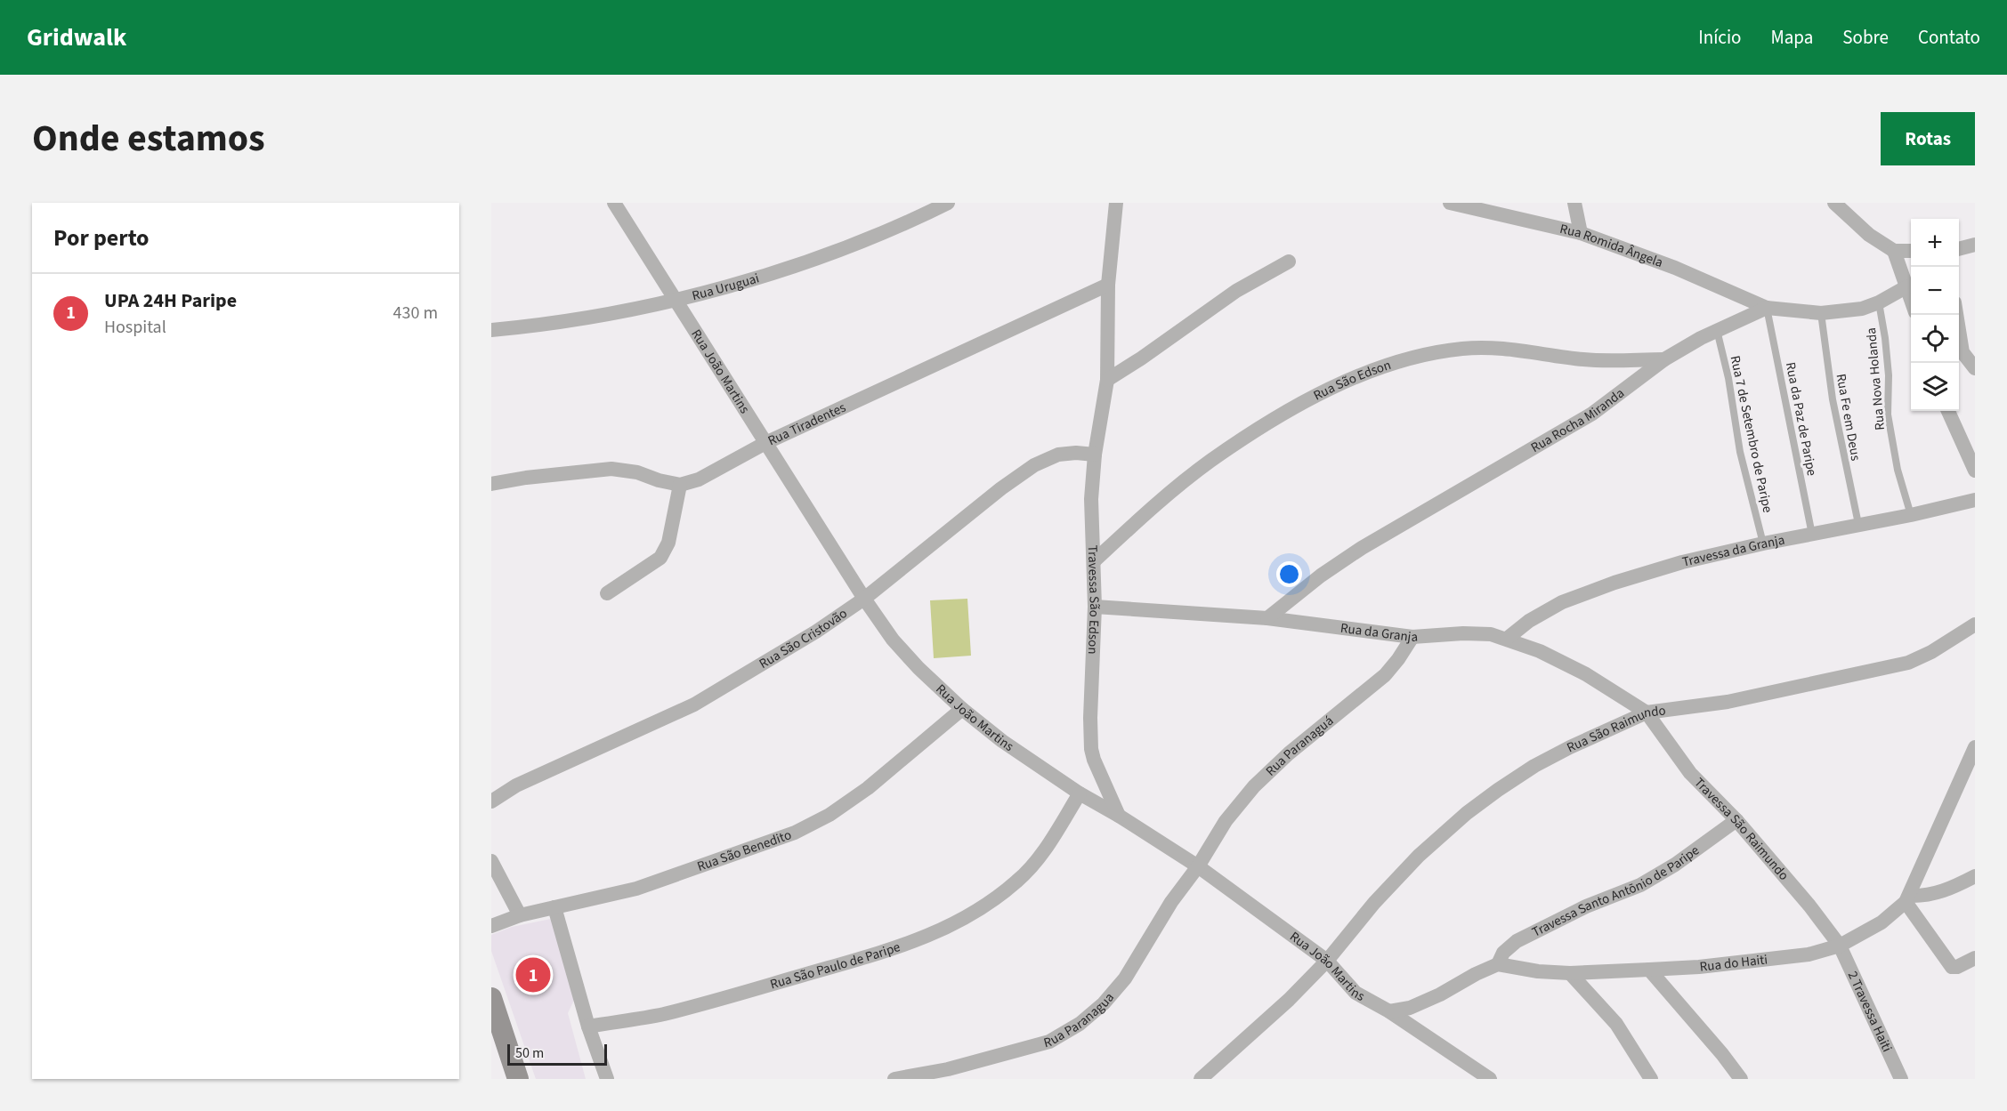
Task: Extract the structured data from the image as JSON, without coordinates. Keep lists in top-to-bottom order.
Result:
{
  "streets": {
    "street": [
      "Rua Romida Ângela",
      "Rua Uruguai",
      "Rua João Martins",
      "Rua São Edson",
      "Rua Rocha Miranda",
      "Rua Tiradentes",
      "Travessa da Granja",
      "Travessa São Edson",
      "Rua da Granja",
      "Rua São Cristovão",
      "Rua São Raimundo",
      "Rua Paranaguá",
      "Travessa São Raimundo",
      "Rua São Benedito",
      "Travessa Santo Antōnio de Paripe",
      "Rua do Haiti",
      "Rua São Paulo de Paripe",
      "2 Travessa Haiti",
      "Rua Paranagua"
    ],
    "lane": [
      "Rua Nova Holanda",
      "Rua Fe em Deus",
      "Rua da Paz de Paripe",
      "Rua 7 de Setembro de Paripe"
    ]
  },
  "crossings": [
    ["Rua Romida Ângela", "Rua da Paz de Paripe"],
    ["Rua Romida Ângela", "Rua Rocha Miranda"],
    ["Rua Uruguai", "Rua João Martins"],
    ["Rua João Martins", "Rua Tiradentes"],
    ["Rua João Martins", "Travessa São Edson"],
    ["Rua João Martins", "Rua São Cristovão"],
    ["Rua João Martins", "Rua São Raimundo"],
    ["Rua João Martins", "Rua Paranaguá"],
    ["Rua João Martins", "Rua São Benedito"],
    ["Rua João Martins", "Rua São Paulo de Paripe"],
    ["Rua João Martins", "Rua Paranagua"],
    ["Rua Nova Holanda", "Rua Rocha Miranda"],
    ["Rua Nova Holanda", "Travessa da Granja"],
    ["Rua São Edson", "Rua Rocha Miranda"],
    ["Rua São Edson", "Travessa São Edson"],
    ["Rua Fe em Deus", "Rua Rocha Miranda"],
    ["Rua Fe em Deus", "Travessa da Granja"],
    ["Rua da Paz de Paripe", "Rua Rocha Miranda"],
    ["Rua da Paz de Paripe", "Travessa da Granja"],
    ["Rua Rocha Miranda", "Rua 7 de Setembro de Paripe"],
    ["Rua Rocha Miranda", "Rua da Granja"],
    ["Rua Tiradentes", "Travessa São Edson"],
    ["Rua 7 de Setembro de Paripe", "Travessa da Granja"],
    ["Travessa da Granja", "Rua da Granja"],
    ["Travessa São Edson", "Rua da Granja"],
    ["Travessa São Edson", "Rua São Cristovão"],
    ["Rua da Granja", "Rua São Raimundo"],
    ["Rua da Granja", "Rua Paranaguá"],
    ["Rua da Granja", "Travessa São Raimundo"],
    ["Rua São Raimundo", "Travessa São Raimundo"],
    ["Rua Paranaguá", "Rua Paranagua"],
    ["Travessa São Raimundo", "Travessa Santo Antōnio de Paripe"],
    ["Travessa São Raimundo", "Rua do Haiti"],
    ["Travessa São Raimundo", "2 Travessa Haiti"],
    ["Travessa Santo Antōnio de Paripe", "Rua do Haiti"],
    ["Rua do Haiti", "2 Travessa Haiti"]
  ],
  "scale_bar": "50 m",
  "page": {
    "header": "Gridwalk",
    "nav": [
      "Início",
      "Mapa",
      "Sobre",
      "Contato"
    ],
    "title": "Onde estamos",
    "buttons": "Rotas",
    "heading": "Por perto",
    "map_buttons": ["+", "−"],
    "list": [
      {
        "mark": "1",
        "name": "UPA 24H Paripe",
        "note": "Hospital",
        "value": "430 m"
      }
    ],
    "pins": "1",
    "scale": "50 m"
  }
}
